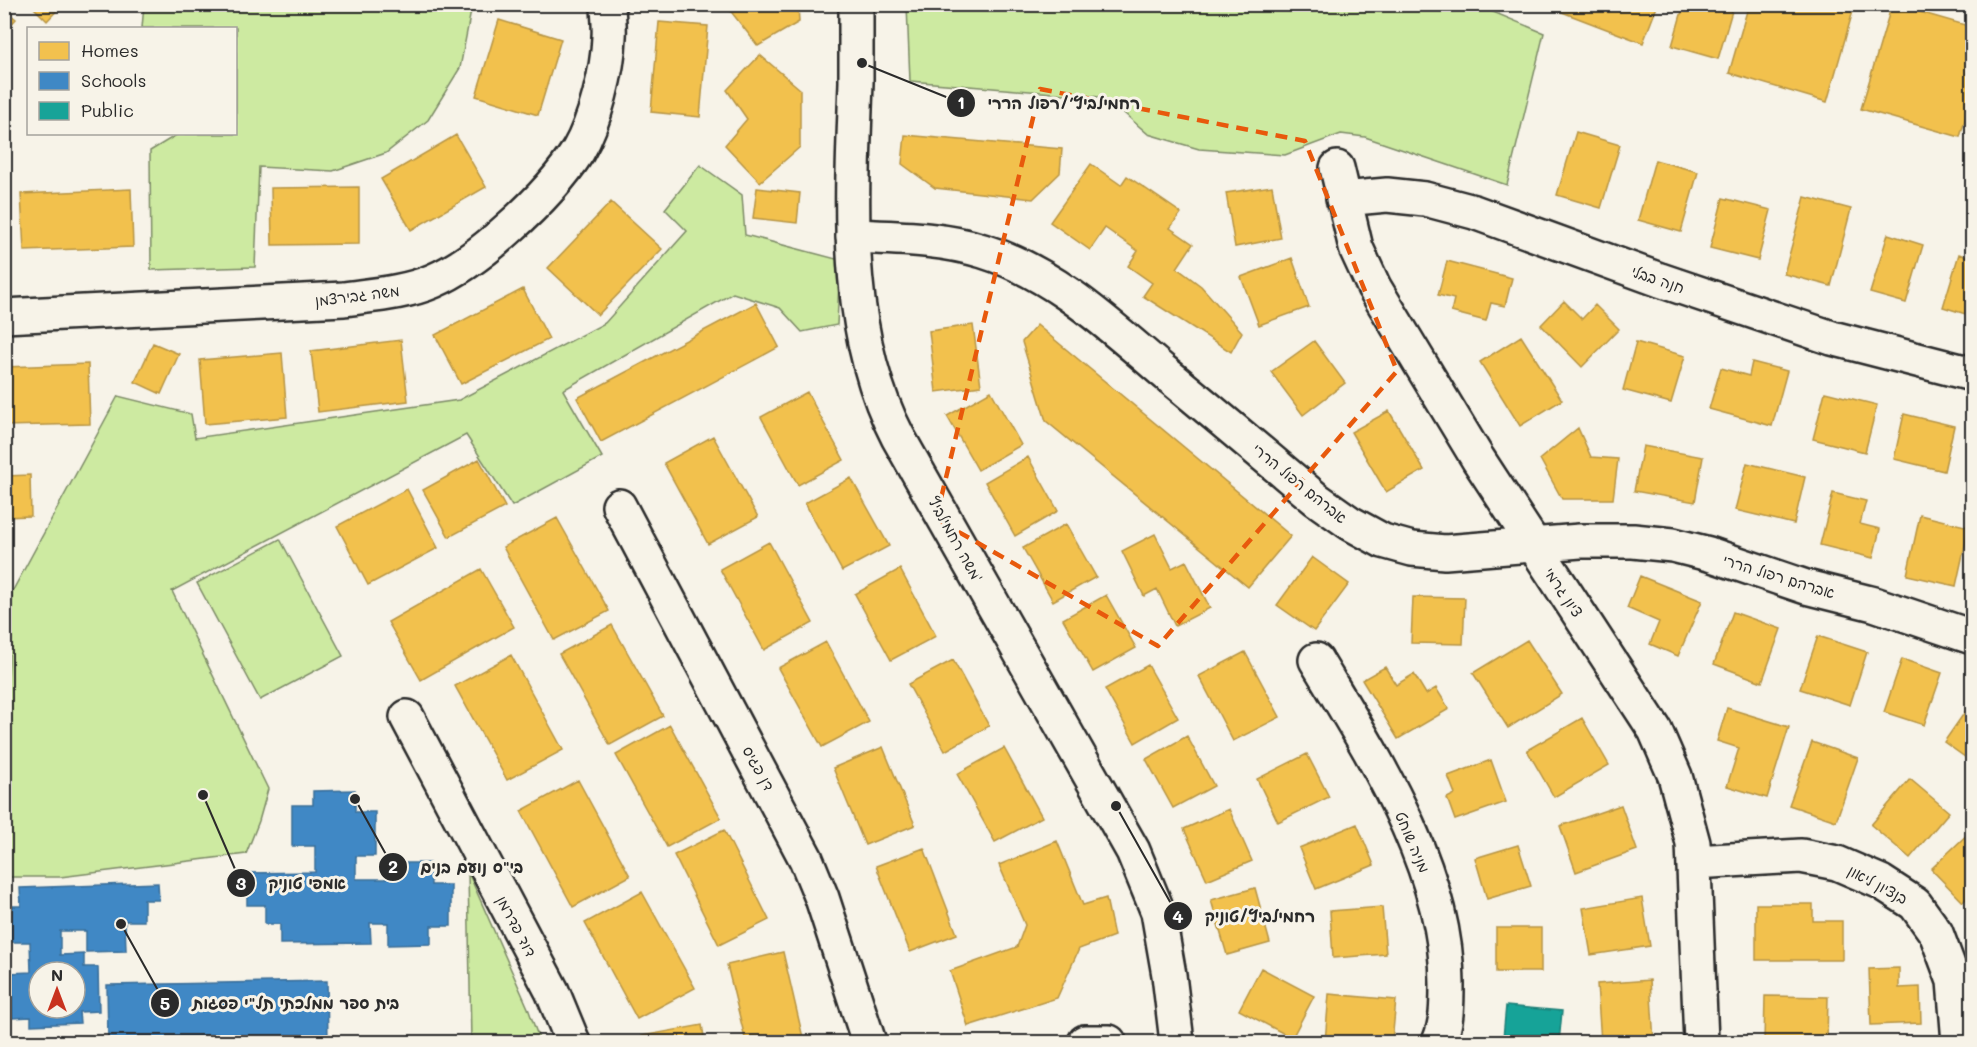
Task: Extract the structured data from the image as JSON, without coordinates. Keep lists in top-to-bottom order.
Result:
{
  "streets": {
    "street": [
      "חנה בבלי",
      "משה גבירצמן",
      "אברהם רפול הררי",
      "משה רחמילביץ'",
      "ציון גרמי",
      "דן פגיס",
      "מניה שוחט",
      "בנציון ליאון",
      "דוד פדרמן"
    ]
  },
  "crossings": [
    ["חנה בבלי", "ציון גרמי"],
    ["אברהם רפול הררי", "משה רחמילביץ'"],
    ["אברהם רפול הררי", "ציון גרמי"],
    ["ציון גרמי", "בנציון ליאון"]
  ],
  "places": [
    "רחמילביץ׳/רפול הררי",
    "אמפי טוניק",
    "בי\"ס נועם בנים",
    "רחמילביץ/טוניק",
    "בית ספר ממלכתי תל\"י פסגות"
  ],
  "legend": ["Homes", "Schools", "Public"],
  "north": "top"
}
